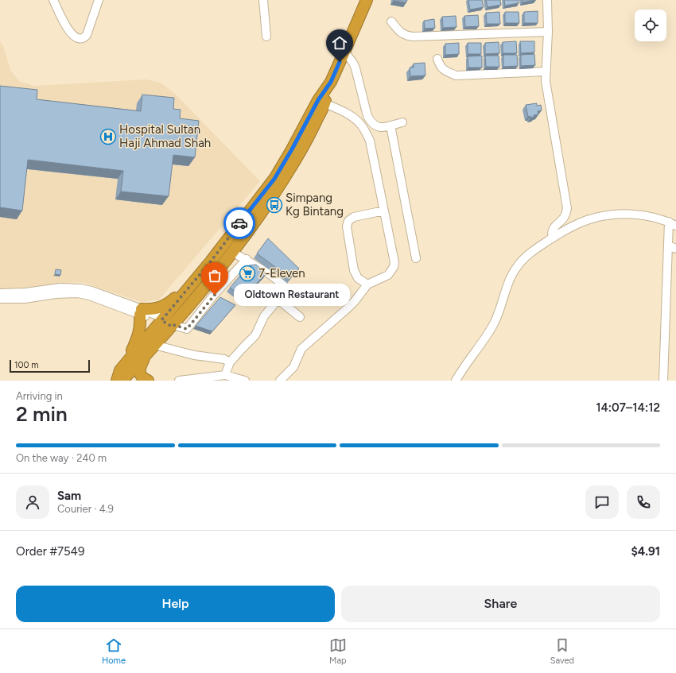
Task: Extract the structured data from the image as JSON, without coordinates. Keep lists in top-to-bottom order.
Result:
{
  "places": {
    "hospital": ["Hospital Sultan Haji Ahmad Shah"],
    "bus stop": ["Simpang Kg Bintang"],
    "supermarket": ["7-Eleven"],
    "other": ["Oldtown Restaurant"]
  },
  "scale_bar": "100 m",
  "page": {
    "bubble": "Oldtown Restaurant",
    "scale": "100 m",
    "heading": ["2 min", "Arriving in", "14:07–14:12"],
    "panel": [
      "Sam",
      "Courier · 4.9",
      "Order #7549",
      "$4.91"
    ],
    "bar": "On the way · 240 m",
    "buttons": ["Help", "Share"],
    "tabs": ["Home", "Map", "Saved"]
  }
}
